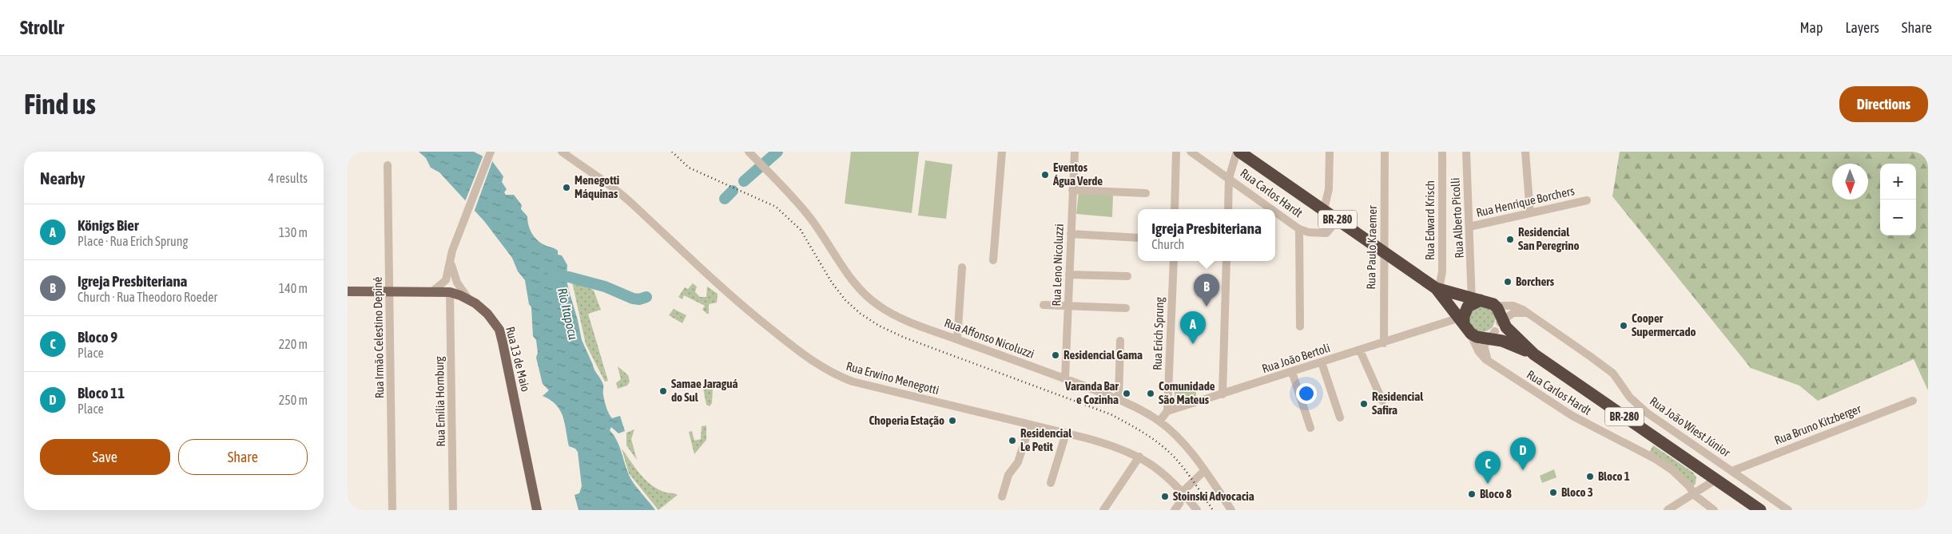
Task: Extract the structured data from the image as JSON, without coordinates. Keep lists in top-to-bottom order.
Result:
{
  "streets": {
    "highway": ["BR-280"],
    "main road": ["Rua 13 de Maio"],
    "street": [
      "Rua Carlos Hardt",
      "Rua Henrique Borchers",
      "Rua Alberto Picolli",
      "Rua Edward Krisch",
      "Rua Paulo Kraemer",
      "Rua Leno Nicoluzzi",
      "Rua Erich Sprung",
      "Rua Irmão Celestino Depiné",
      "Rua Affonso Nicoluzzi",
      "Rua João Bertoli",
      "Rua Erwino Menegotti",
      "Rua Emília Hornburg",
      "Rua Bruno Kitzberger",
      "Rua João Wiest Júnior"
    ]
  },
  "crossings": [
    ["Rua Carlos Hardt", "Rua Alberto Picolli"],
    ["Rua Carlos Hardt", "BR-280"],
    ["Rua Carlos Hardt", "Rua João Bertoli"],
    ["Rua Carlos Hardt", "Rua João Wiest Júnior"],
    ["Rua Henrique Borchers", "Rua Alberto Picolli"],
    ["Rua Alberto Picolli", "BR-280"],
    ["Rua Alberto Picolli", "Rua João Bertoli"],
    ["Rua Alberto Picolli", "Rua João Wiest Júnior"],
    ["BR-280", "Rua Edward Krisch"],
    ["BR-280", "Rua Paulo Kraemer"],
    ["BR-280", "Rua João Bertoli"],
    ["BR-280", "Rua João Wiest Júnior"],
    ["Rua Paulo Kraemer", "Rua João Bertoli"],
    ["Rua Leno Nicoluzzi", "Rua Affonso Nicoluzzi"],
    ["Rua Erich Sprung", "Rua João Bertoli"],
    ["Rua Irmão Celestino Depiné", "Rua 13 de Maio"],
    ["Rua João Bertoli", "Rua João Wiest Júnior"],
    ["Rua 13 de Maio", "Rua Emília Hornburg"],
    ["Rua Bruno Kitzberger", "Rua João Wiest Júnior"]
  ],
  "water": ["Rio Itapocu"],
  "places": [
    "Eventos Água Verde",
    "Menegotti Máquinas",
    "Residencial San Peregrino",
    "Borchers",
    "Cooper Supermercado",
    "Residencial Gama",
    "Samae Jaraguá do Sul",
    "Varanda Bar e Cozinha",
    "Comunidade São Mateus",
    "Residencial Safira",
    "Choperia Estação",
    "Residencial Le Petit",
    "Bloco 1",
    "Bloco 3",
    "Bloco 8",
    "Stoinski Advocacia"
  ],
  "north": "bottom",
  "page": {
    "header": "Strollr",
    "nav": ["Map", "Layers", "Share"],
    "buttons": [
      "Directions",
      ["Save", "Share"]
    ],
    "title": "Find us",
    "heading": ["Nearby", "4 results"],
    "map_buttons": ["+", "−"],
    "list": [
      {
        "mark": "A",
        "name": "Königs Bier",
        "note": "Place · Rua Erich Sprung",
        "value": "130 m"
      },
      {
        "mark": "B",
        "name": "Igreja Presbiteriana",
        "note": "Church · Rua Theodoro Roeder",
        "value": "140 m"
      },
      {
        "mark": "C",
        "name": "Bloco 9",
        "note": "Place",
        "value": "220 m"
      },
      {
        "mark": "D",
        "name": "Bloco 11",
        "note": "Place",
        "value": "250 m"
      }
    ],
    "popup": ["Igreja Presbiteriana", "Church"],
    "pins": [
      "B",
      "A",
      "D",
      "C"
    ]
  }
}
